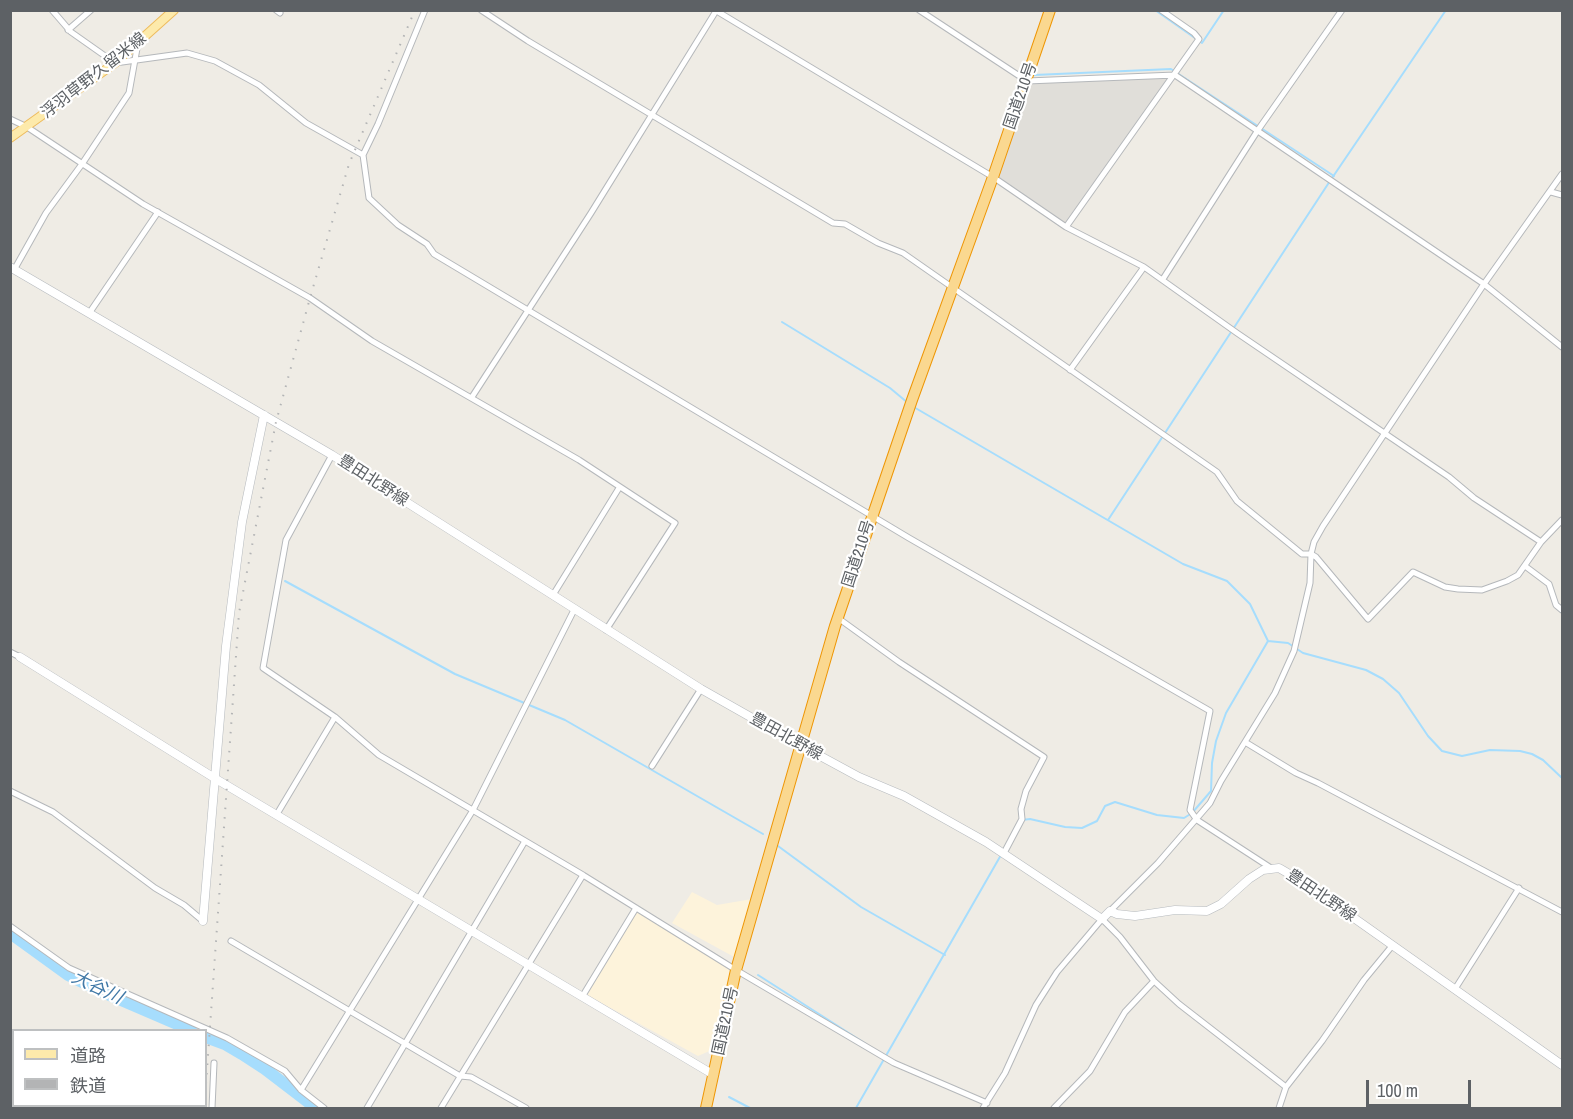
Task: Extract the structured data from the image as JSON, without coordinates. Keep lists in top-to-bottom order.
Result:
{
  "streets": {
    "highway": ["国道210号"],
    "main road": ["浮羽草野久留米線", "豊田北野線"]
  },
  "crossings": [
    ["国道210号", "豊田北野線"]
  ],
  "water": ["大谷川"],
  "legend": ["道路", "鉄道"],
  "scale_bar": "100 m"
}
